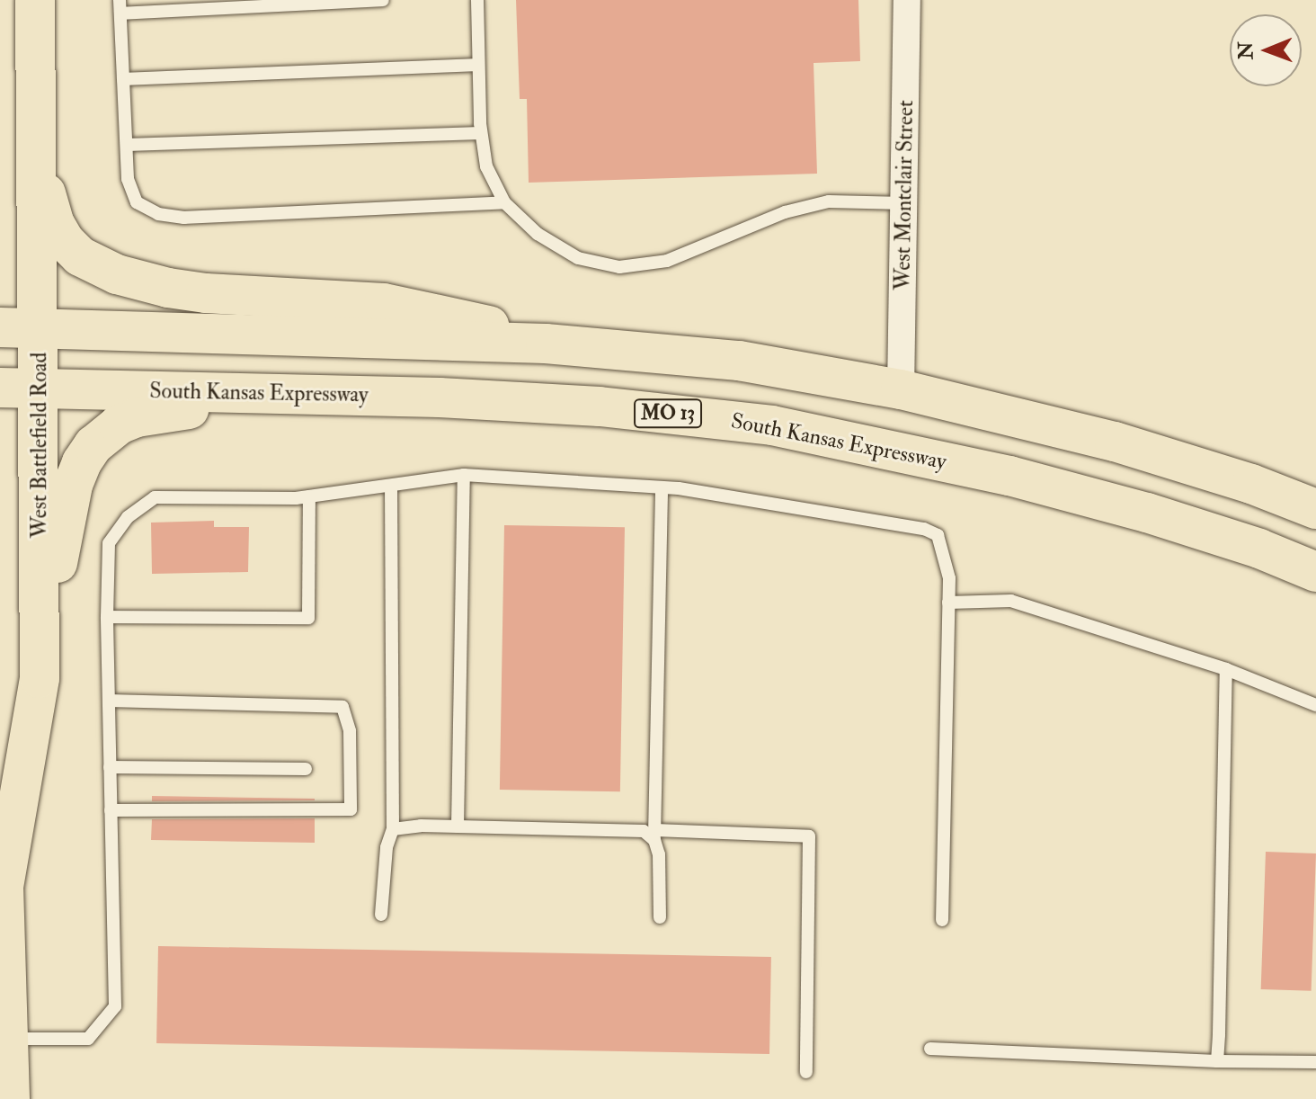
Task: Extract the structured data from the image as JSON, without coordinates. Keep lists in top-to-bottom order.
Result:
{
  "streets": {
    "main road": ["South Kansas Expressway", "MO 13", "West Battlefield Road"],
    "street": ["West Montclair Street"]
  },
  "crossings": [
    ["South Kansas Expressway", "West Battlefield Road"]
  ],
  "north": "left"
}
